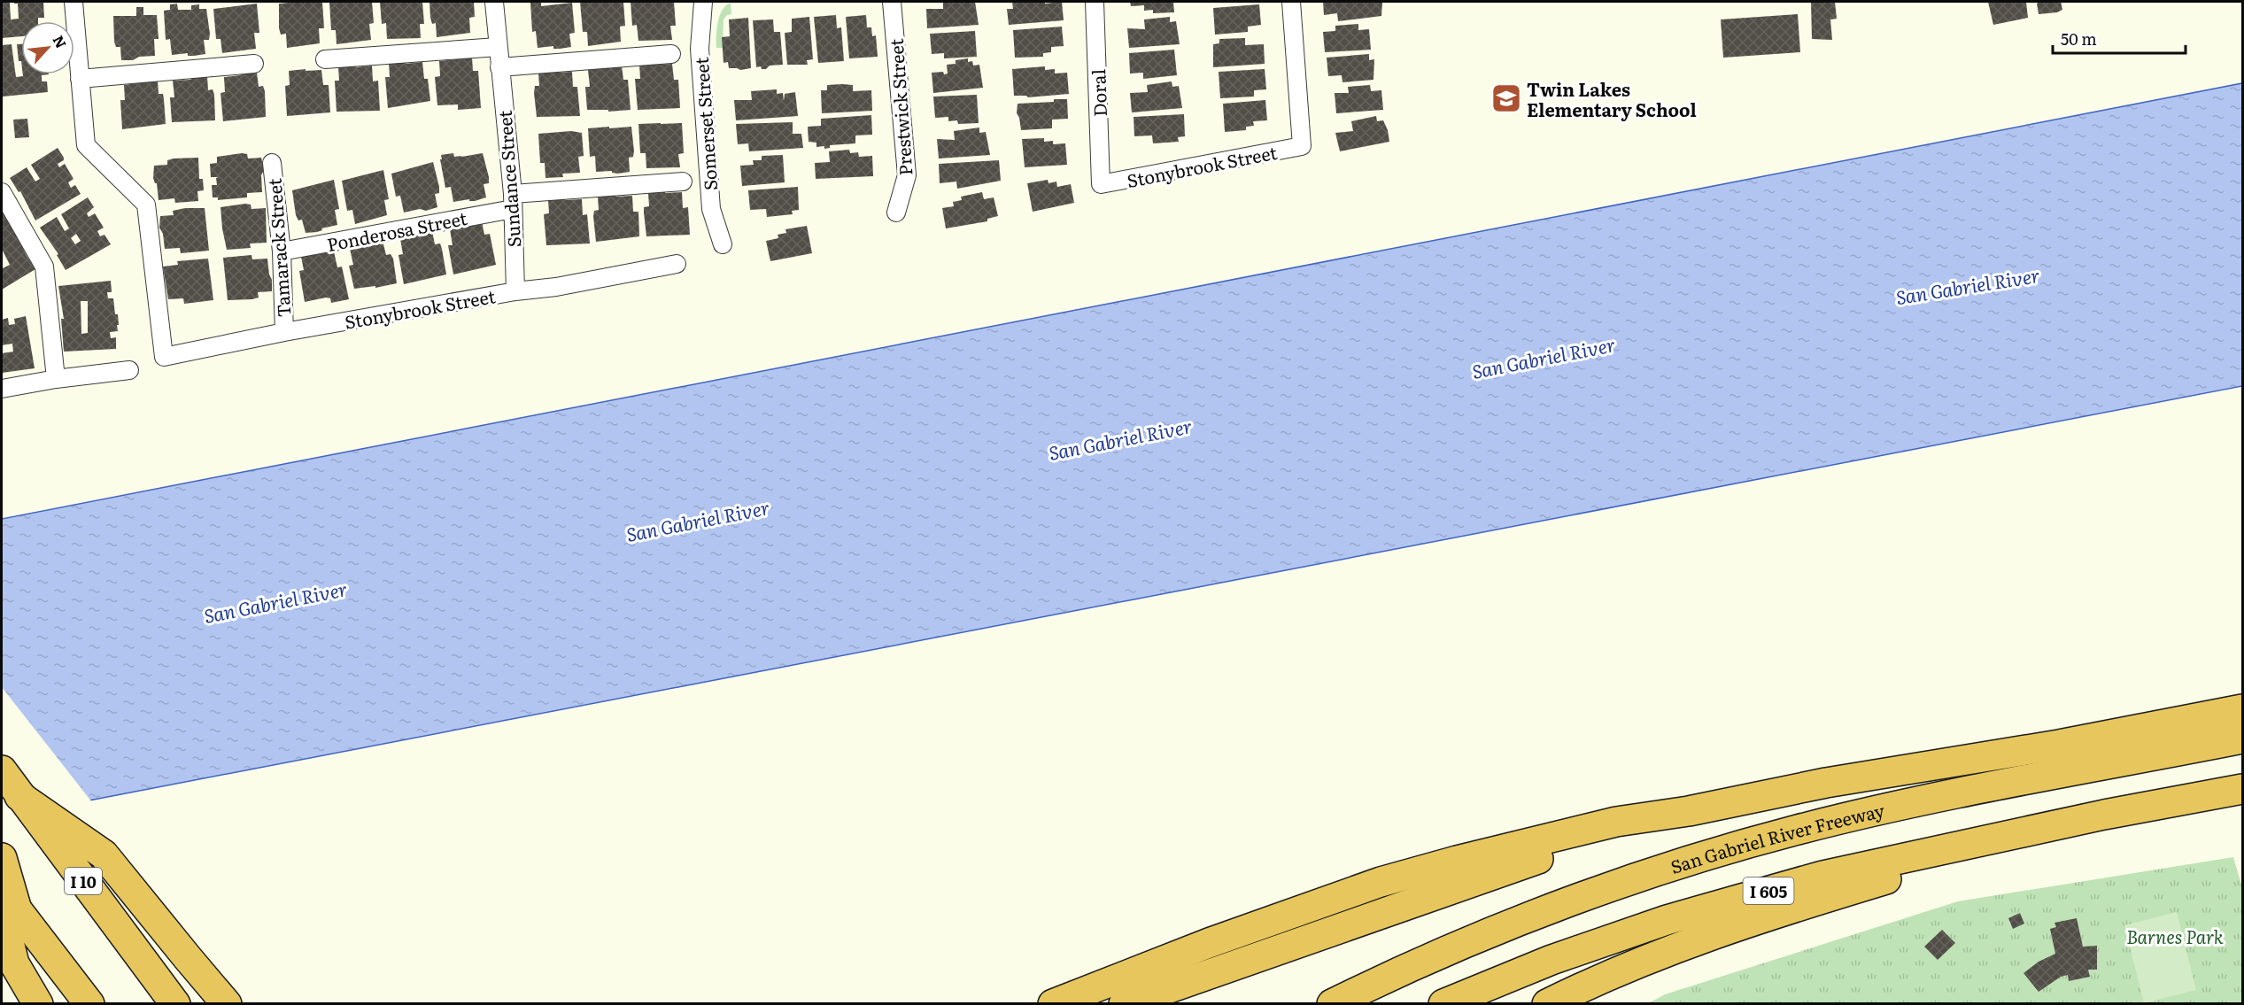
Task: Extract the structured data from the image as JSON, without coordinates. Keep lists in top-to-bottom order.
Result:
{
  "streets": {
    "highway": ["San Gabriel River Freeway", "I 10", "I 605"],
    "street": [
      "Doral",
      "Prestwick Street",
      "Somerset Street",
      "Stonybrook Street",
      "Sundance Street",
      "Ponderosa Street",
      "Tamarack Street"
    ]
  },
  "crossings": [
    ["Doral", "Stonybrook Street"],
    ["Stonybrook Street", "Sundance Street"],
    ["Stonybrook Street", "Tamarack Street"],
    ["Sundance Street", "Ponderosa Street"],
    ["Ponderosa Street", "Tamarack Street"]
  ],
  "water": ["San Gabriel River"],
  "parks": ["Barnes Park"],
  "places": {
    "school or university": ["Twin Lakes Elementary School"]
  },
  "scale_bar": "50 m",
  "north": "top right"
}
